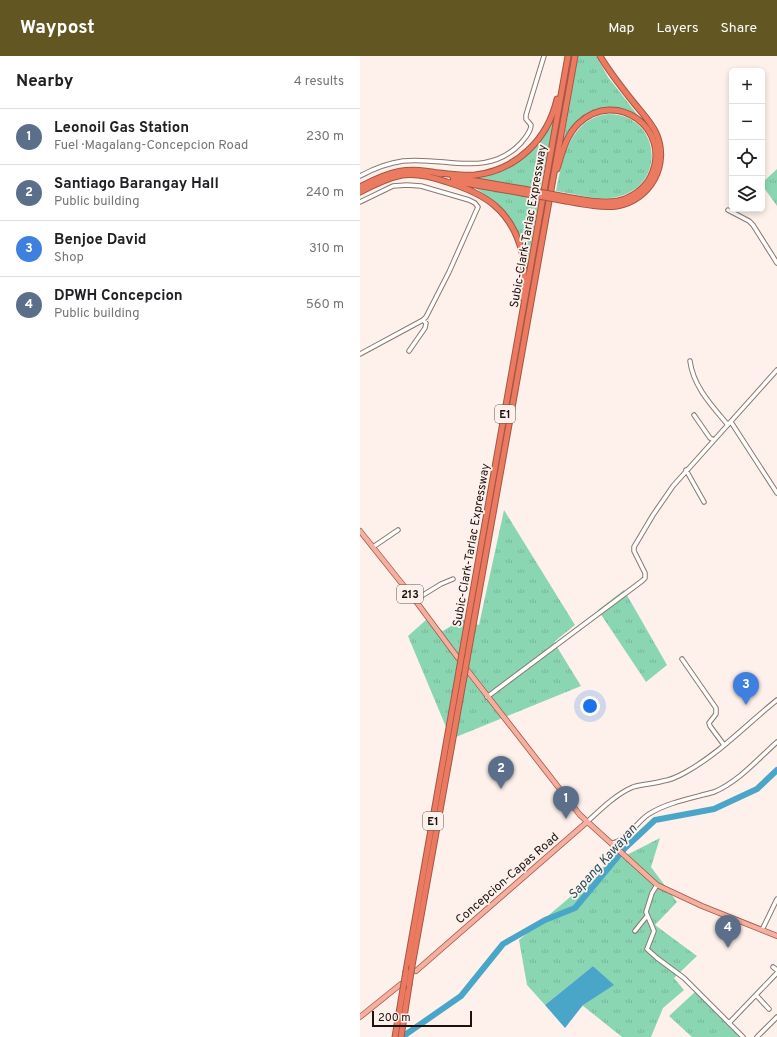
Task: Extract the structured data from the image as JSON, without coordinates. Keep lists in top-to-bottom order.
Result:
{
  "streets": {
    "highway": ["Subic-Clark-Tarlac Expressway", "E1"],
    "main road": ["213", "Concepcion-Capas Road"]
  },
  "water": ["Sapang Kawayan"],
  "scale_bar": "200 m",
  "page": {
    "header": "Waypost",
    "nav": ["Map", "Layers", "Share"],
    "heading": ["Nearby", "4 results"],
    "map_buttons": ["+", "−"],
    "list": [
      {
        "mark": "1",
        "name": "Leonoil Gas Station",
        "note": "Fuel · Magalang-Concepcion Road",
        "value": "230 m"
      },
      {
        "mark": "2",
        "name": "Santiago Barangay Hall",
        "note": "Public building",
        "value": "240 m"
      },
      {
        "mark": "3",
        "name": "Benjoe David",
        "note": "Shop",
        "value": "310 m"
      },
      {
        "mark": "4",
        "name": "DPWH Concepcion",
        "note": "Public building",
        "value": "560 m"
      }
    ],
    "pins": [
      "3",
      "2",
      "1",
      "4"
    ],
    "scale": "200 m"
  }
}
